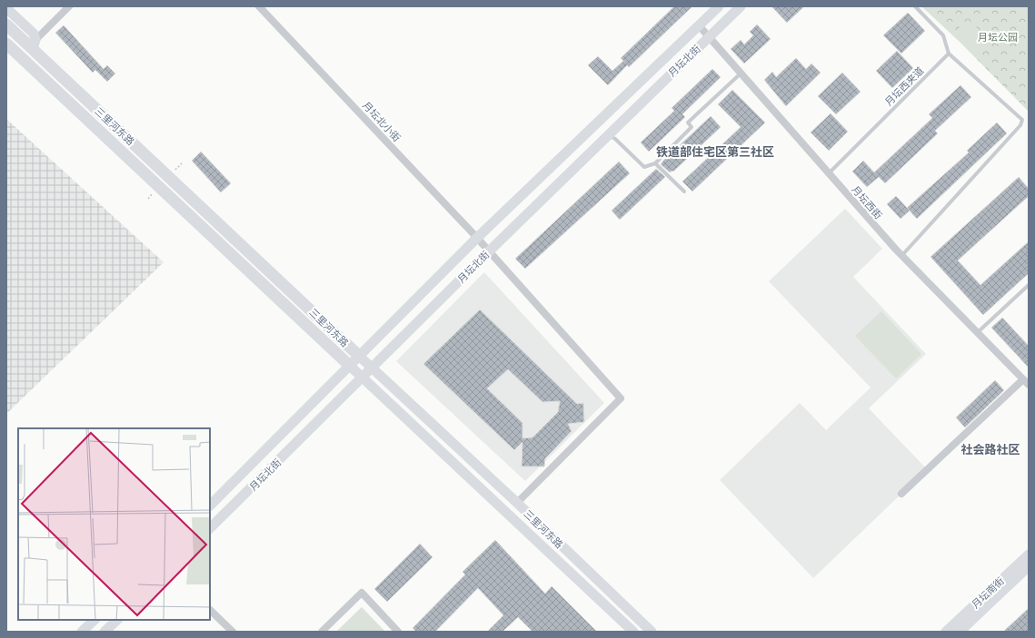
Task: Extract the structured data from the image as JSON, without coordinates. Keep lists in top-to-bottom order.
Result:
{
  "streets": {
    "main road": ["月坛北街", "三里河东路", "月坛南街"],
    "street": ["月坛北小街", "月坛西街"],
    "lane": ["月坛西夹道"]
  },
  "crossings": [
    ["月坛北街", "月坛北小街"],
    ["月坛北街", "三里河东路"],
    ["月坛北街", "月坛西街"],
    ["月坛西夹道", "月坛西街"],
    ["月坛北小街", "三里河东路"]
  ],
  "districts": ["铁道部住宅区第三社区", "社会路社区"],
  "parks": ["月坛公园"]
}
